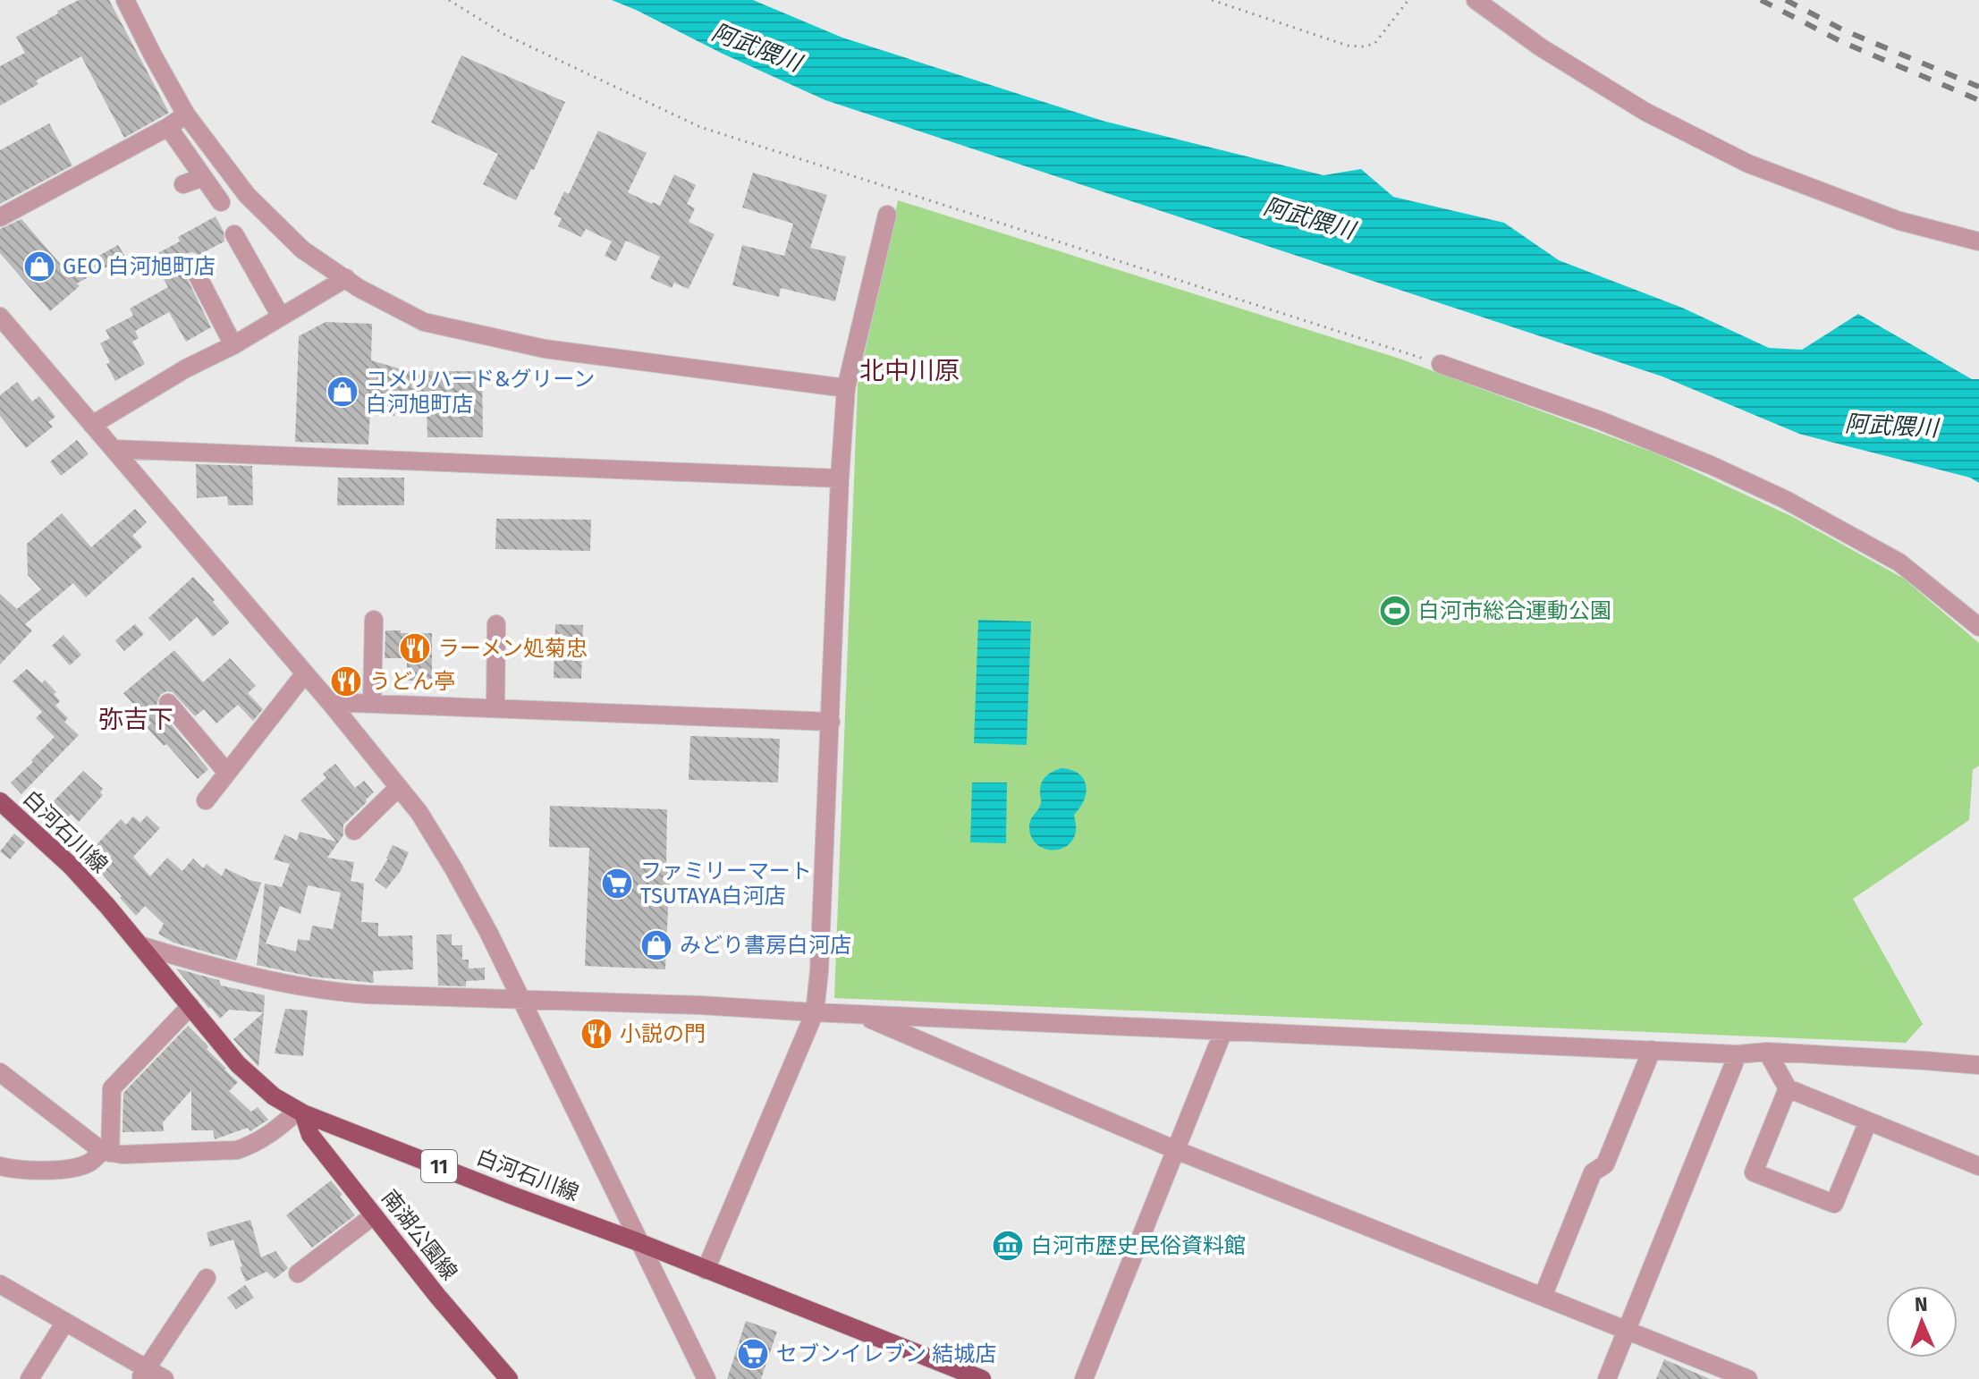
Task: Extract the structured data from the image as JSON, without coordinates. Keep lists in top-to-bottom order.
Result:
{
  "streets": {
    "main road": ["白河石川線", "11", "南湖公園線"]
  },
  "crossings": [
    ["白河石川線", "南湖公園線"]
  ],
  "districts": ["北中川原", "弥吉下"],
  "water": ["阿武隈川"],
  "places": {
    "shop": ["GEO 白河旭町店", "コメリハード&グリーン 白河旭町店", "みどり書房白河店"],
    "sports": ["白河市総合運動公園"],
    "restaurant": ["ラーメン処菊忠", "うどん亭", "小説の門"],
    "supermarket": ["ファミリーマート TSUTAYA白河店", "セブンイレブン 結城店"],
    "museum": ["白河市歴史民俗資料館"]
  },
  "north": "top"
}
